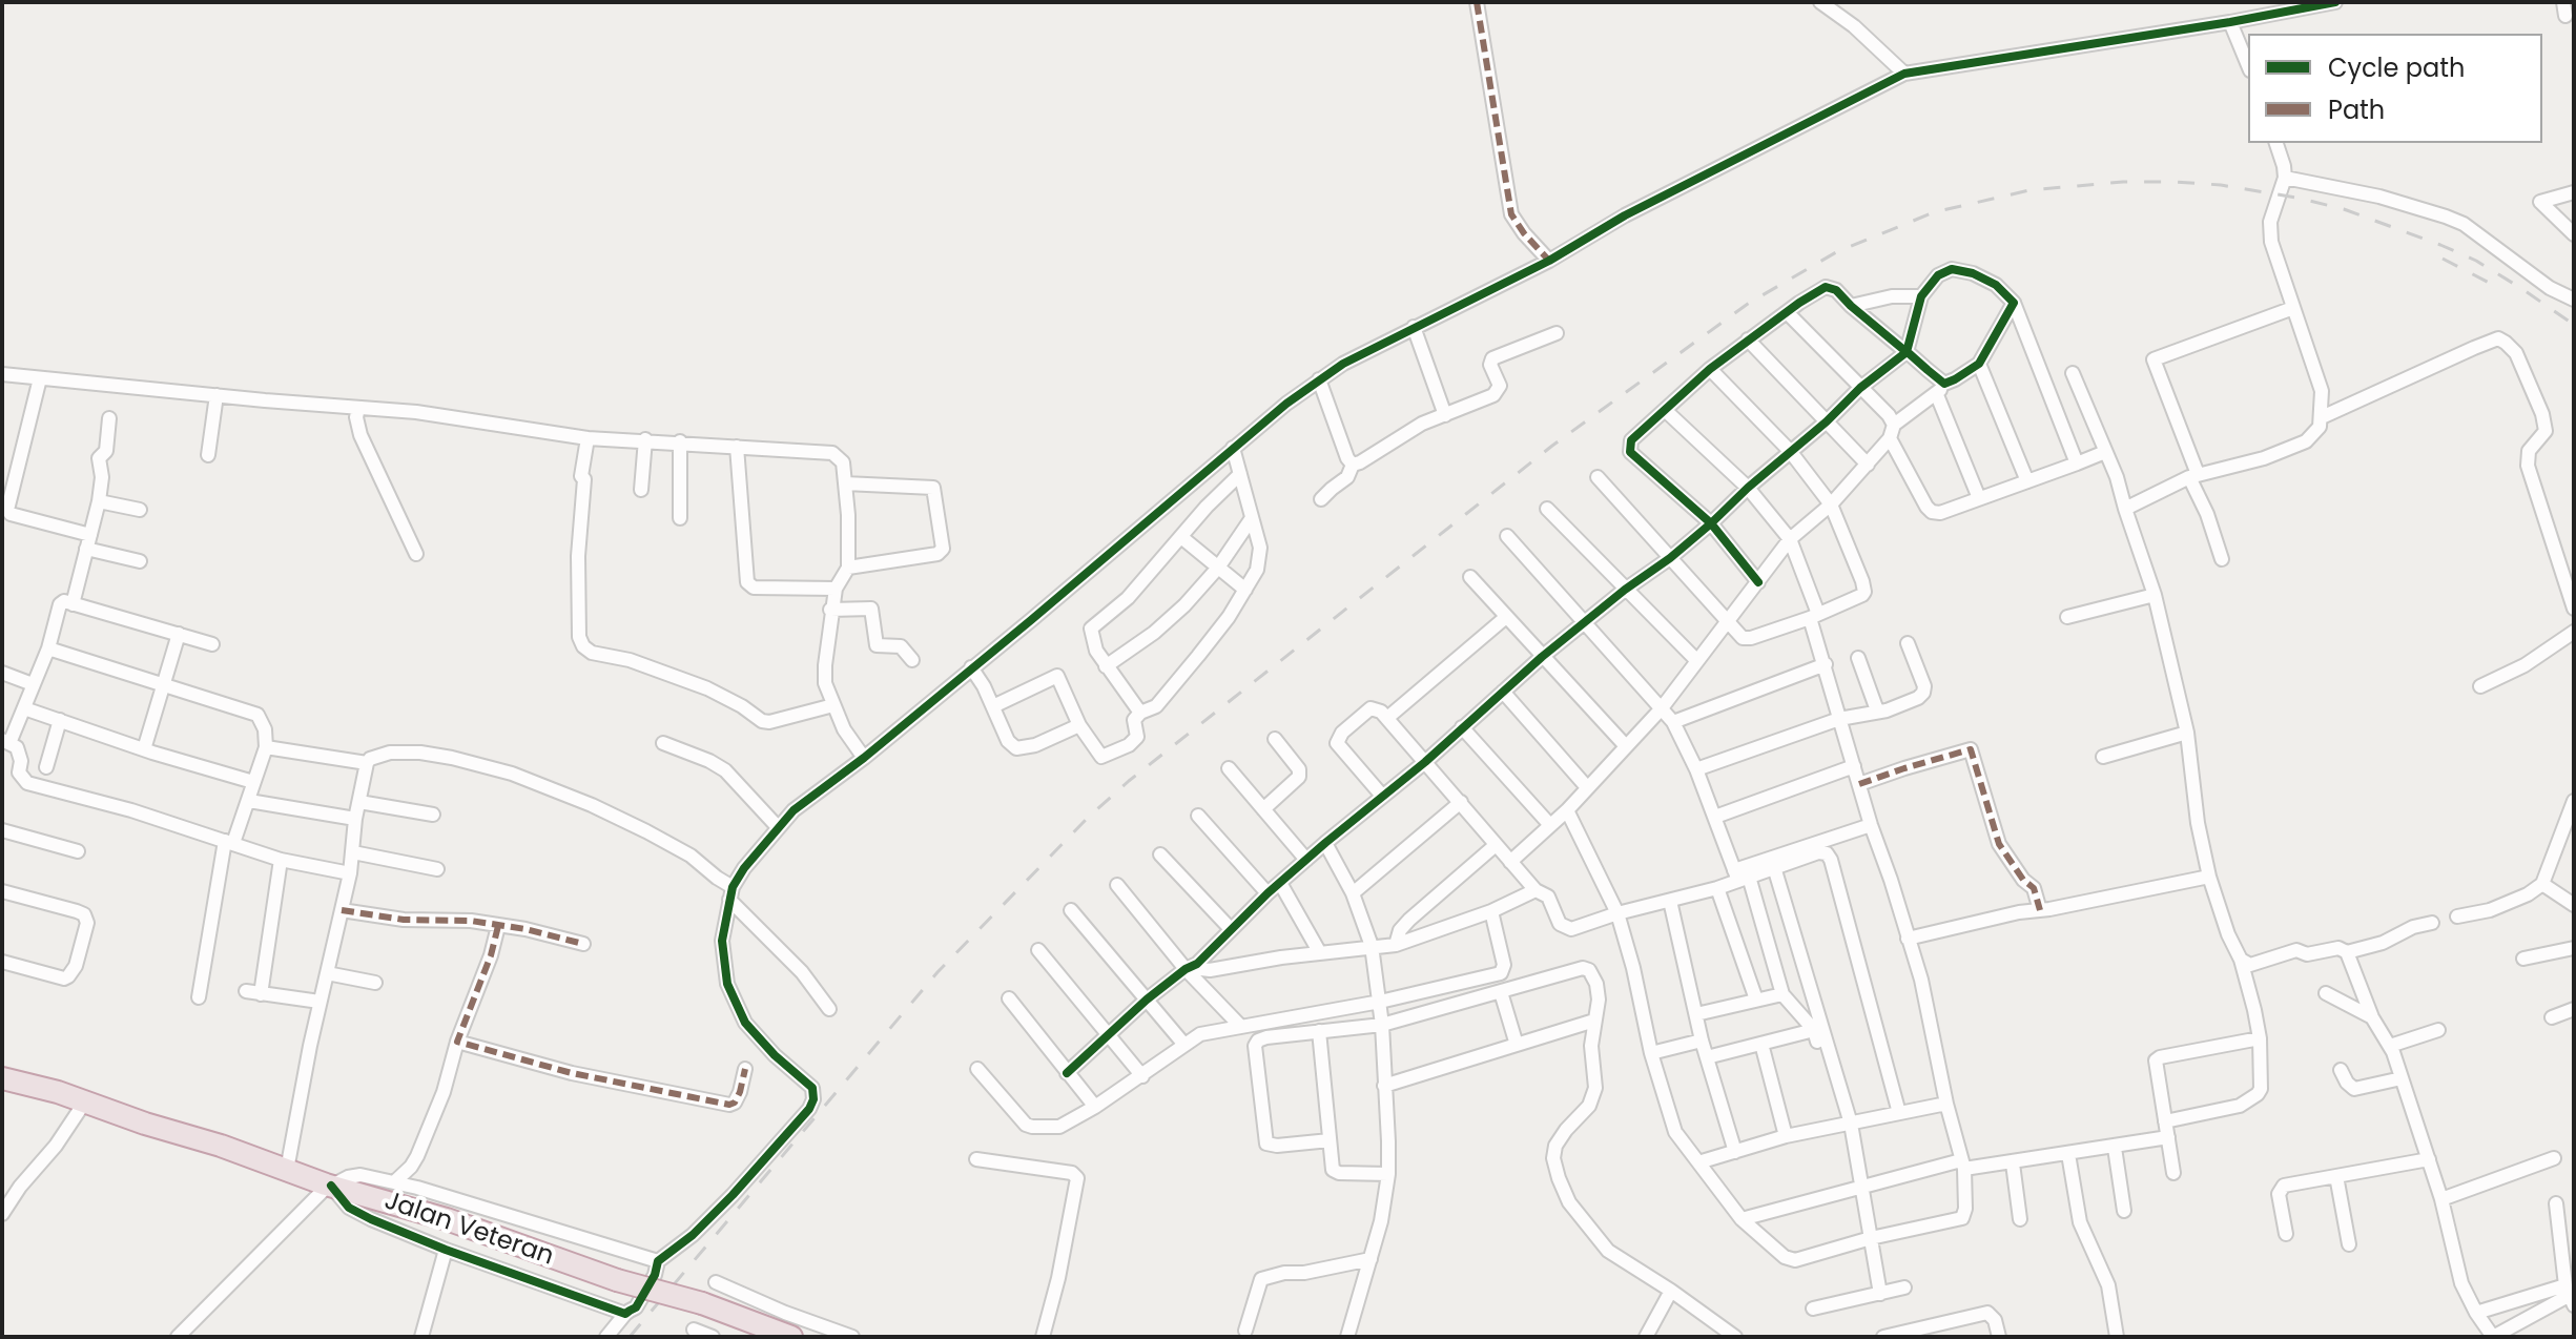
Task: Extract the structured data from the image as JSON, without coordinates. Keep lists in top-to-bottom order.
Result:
{
  "streets": {
    "highway": ["Jalan Veteran"]
  },
  "legend": ["Cycle path", "Path"]
}
